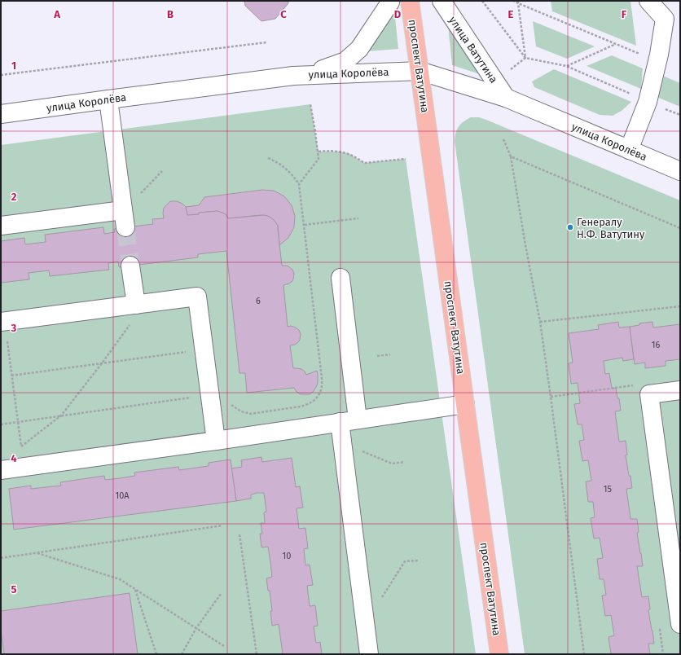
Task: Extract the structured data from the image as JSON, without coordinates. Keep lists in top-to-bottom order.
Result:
{
  "streets": {
    "main road": ["проспект Ватутина"],
    "street": ["улица Ватутина", "улица Королёва"]
  },
  "crossings": [
    ["улица Ватутина", "улица Королёва"],
    ["проспект Ватутина", "улица Королёва"]
  ],
  "places": ["Генералу Н.Ф. Ватутину"],
  "house_numbers": [
    "6",
    "16",
    "15",
    "10А",
    "10"
  ],
  "grid": {
    "columns": [
      "A",
      "B",
      "C",
      "D",
      "E",
      "F"
    ],
    "rows": [
      "1",
      "2",
      "3",
      "4",
      "5"
    ]
  }
}
